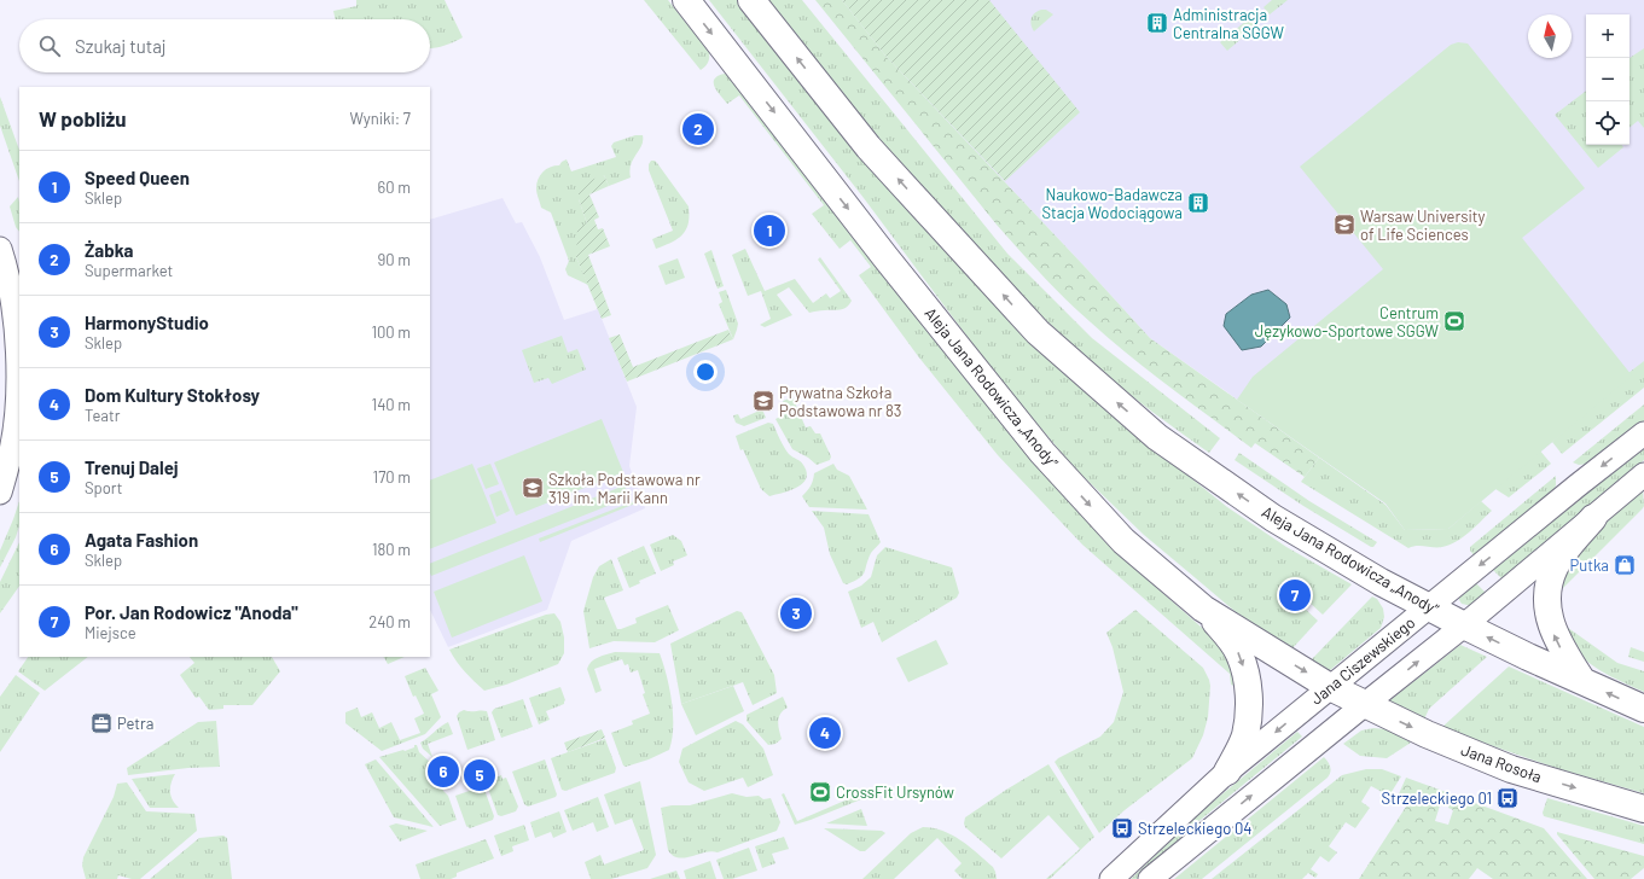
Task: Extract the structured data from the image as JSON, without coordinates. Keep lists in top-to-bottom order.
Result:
{
  "streets": {
    "main road": ["Aleja Jana Rodowicza „Anody”", "Jana Rosoła"],
    "street": ["Jana Ciszewskiego"]
  },
  "crossings": [
    ["Aleja Jana Rodowicza „Anody”", "Jana Ciszewskiego"],
    ["Aleja Jana Rodowicza „Anody”", "Jana Rosoła"]
  ],
  "places": {
    "building": ["Administracja Centralna SGGW", "Naukowo-Badawcza Stacja Wodociągowa"],
    "school or university": ["Warsaw University of Life Sciences", "Prywatna Szkoła Podstawowa nr 83", "Szkoła Podstawowa nr 319 im. Marii Kann"],
    "sports": ["Centrum Językowo-Sportowe SGGW", "CrossFit Ursynów"],
    "shop": ["Putka"],
    "office": ["Petra"],
    "bus stop": ["Strzeleckiego 01", "Strzeleckiego 04"]
  },
  "north": "top",
  "page": {
    "map_buttons": ["+", "−"],
    "search": "Szukaj tutaj",
    "heading": ["W pobliżu", "Wyniki: 7"],
    "pins": [
      "2",
      "1",
      "7",
      "3",
      "4",
      "6",
      "5"
    ],
    "list": [
      {
        "mark": "1",
        "name": "Speed Queen",
        "note": "Sklep",
        "value": "60 m"
      },
      {
        "mark": "2",
        "name": "Żabka",
        "note": "Supermarket",
        "value": "90 m"
      },
      {
        "mark": "3",
        "name": "HarmonyStudio",
        "note": "Sklep",
        "value": "100 m"
      },
      {
        "mark": "4",
        "name": "Dom Kultury Stokłosy",
        "note": "Teatr",
        "value": "140 m"
      },
      {
        "mark": "5",
        "name": "Trenuj Dalej",
        "note": "Sport",
        "value": "170 m"
      },
      {
        "mark": "6",
        "name": "Agata Fashion",
        "note": "Sklep",
        "value": "180 m"
      },
      {
        "mark": "7",
        "name": "Por. Jan Rodowicz \"Anoda\"",
        "note": "Miejsce",
        "value": "240 m"
      }
    ]
  }
}
